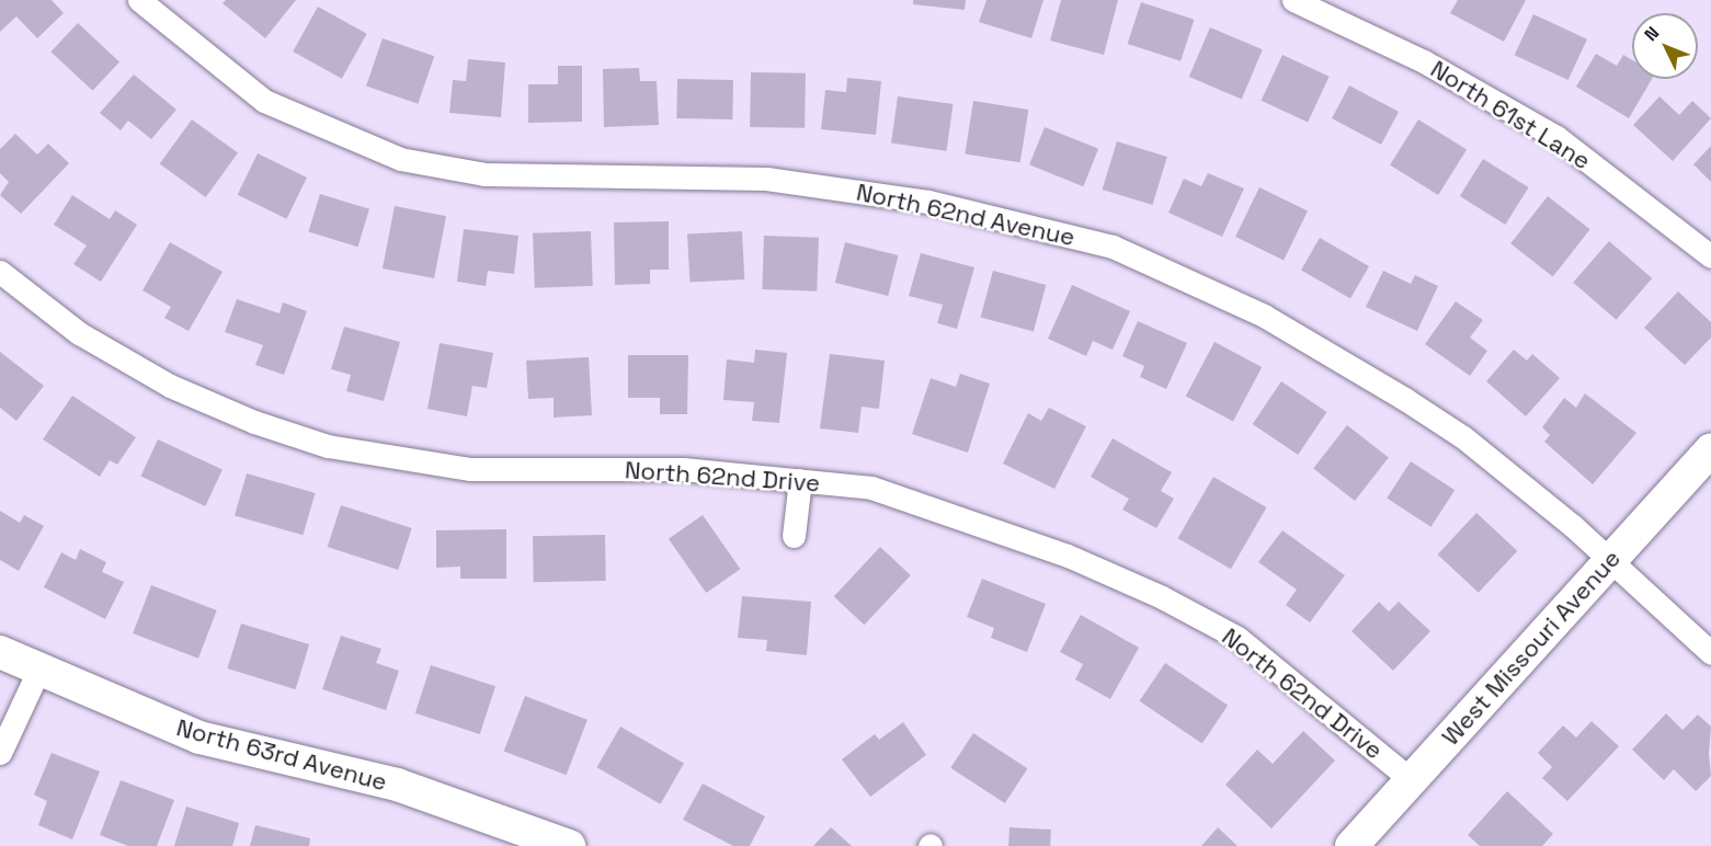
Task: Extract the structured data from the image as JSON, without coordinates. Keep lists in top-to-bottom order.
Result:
{
  "streets": {
    "street": [
      "North 61st Lane",
      "North 62nd Avenue",
      "North 62nd Drive",
      "West Missouri Avenue",
      "North 63rd Avenue"
    ]
  },
  "crossings": [
    ["North 62nd Avenue", "West Missouri Avenue"],
    ["North 62nd Drive", "West Missouri Avenue"]
  ],
  "north": "top left"
}
